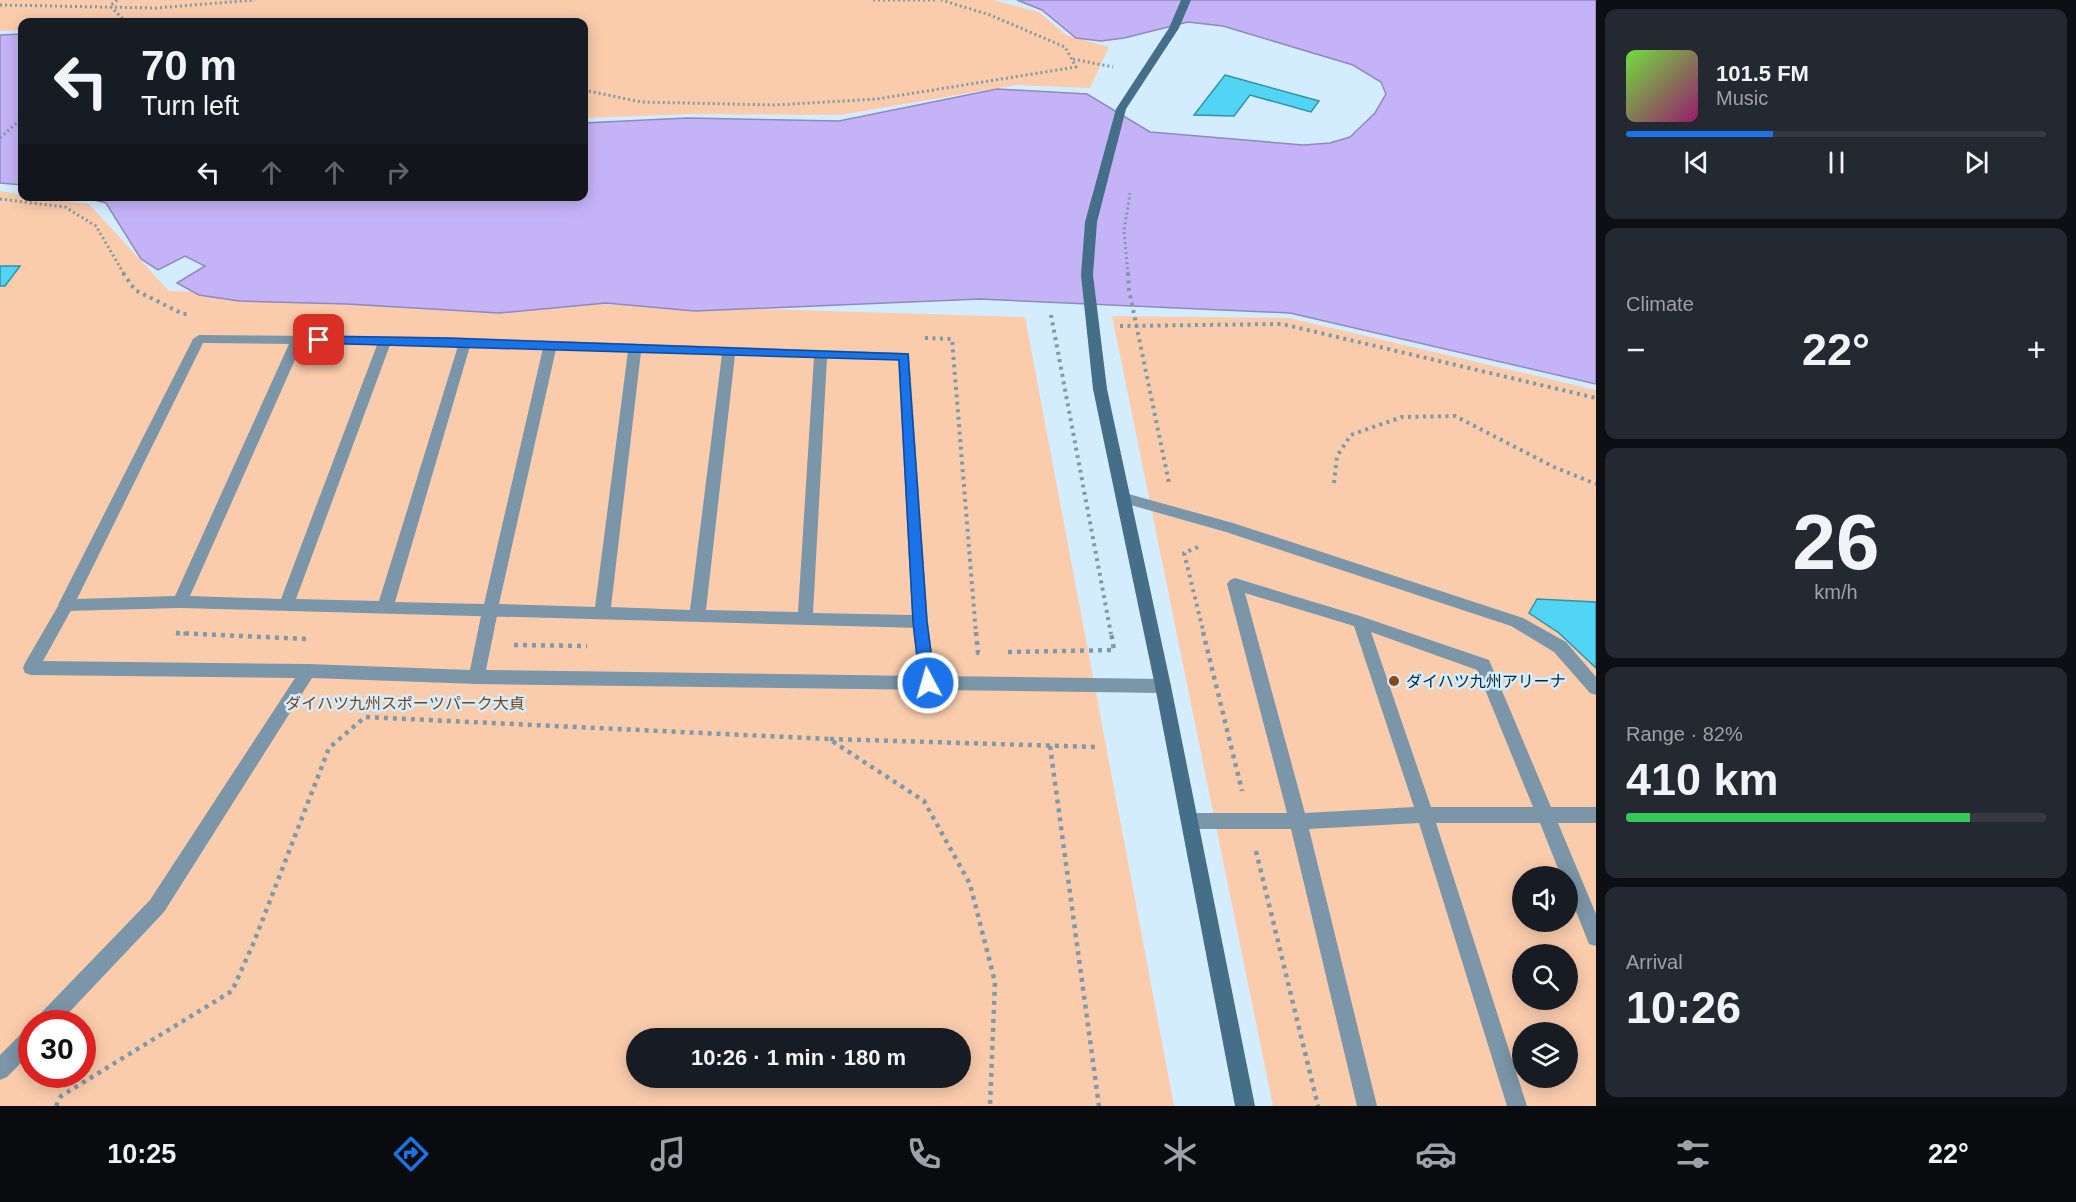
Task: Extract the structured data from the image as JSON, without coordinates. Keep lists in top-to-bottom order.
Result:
{
  "parks": ["ダイハツ九州スポーツパーク大貞"],
  "places": ["ダイハツ九州アリーナ"],
  "page": {
    "turn": ["70 m", "Turn left"],
    "song": ["101.5 FM", "Music"],
    "tile": [
      "Climate",
      ["26", "km/h"],
      ["Range · 82%", "410 km"],
      ["Arrival", "10:26"]
    ],
    "heat": ["−", "22°", "+"],
    "limit": "30",
    "trip": "10:26 · 1 min · 180 m",
    "tabs": ["10:25", "22°"]
  }
}
